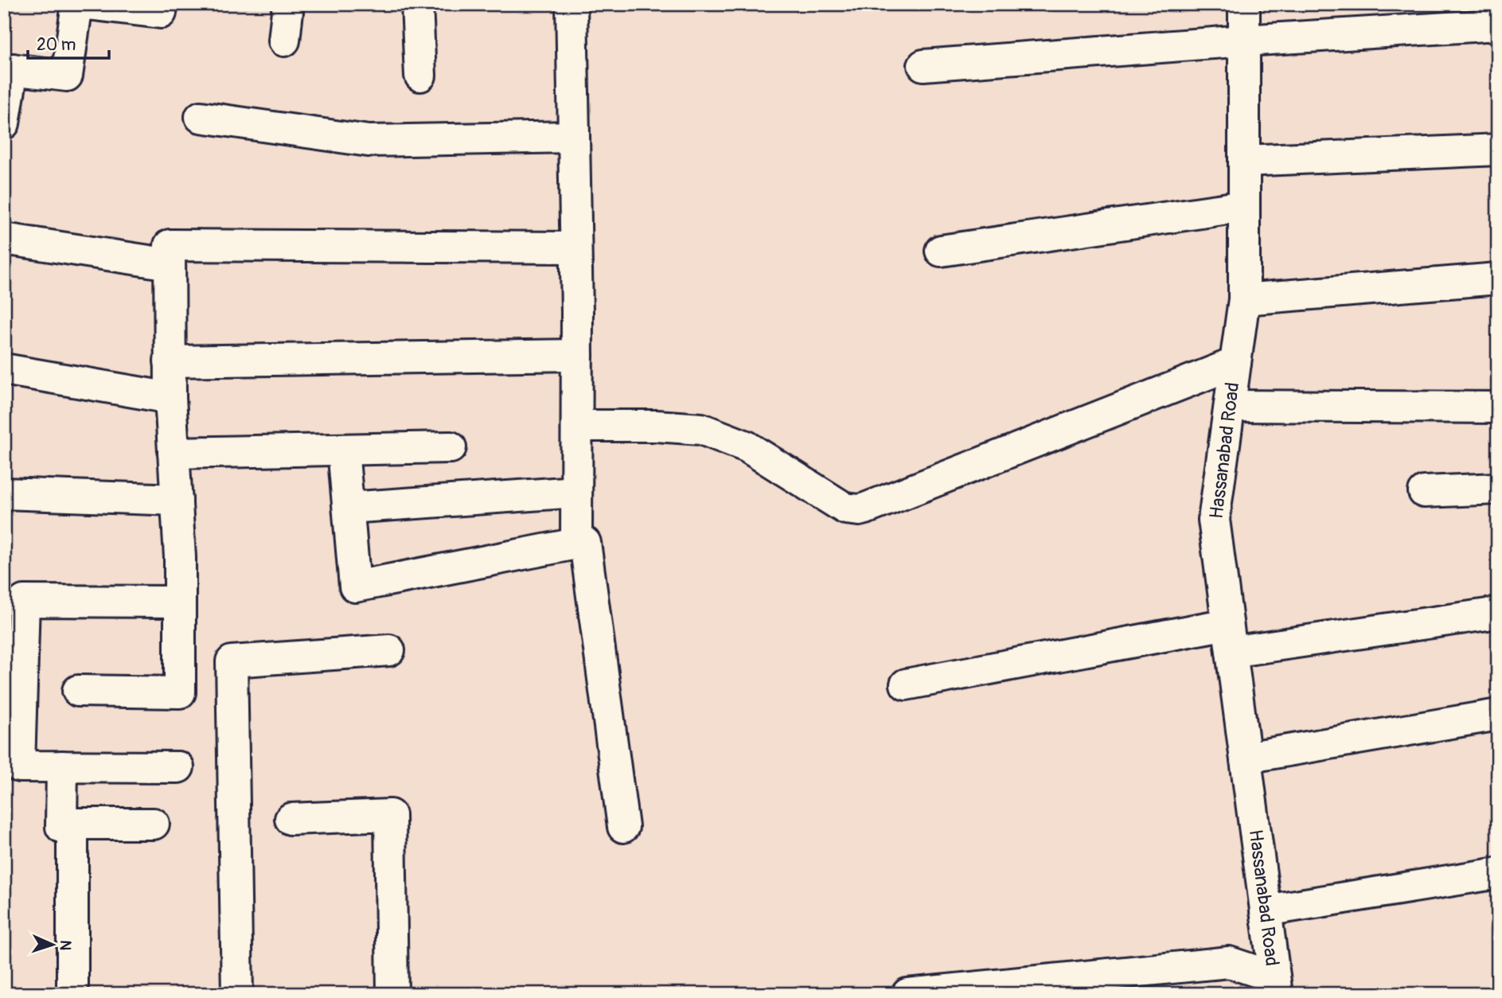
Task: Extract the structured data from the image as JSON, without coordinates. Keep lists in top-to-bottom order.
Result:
{
  "streets": {
    "street": ["Hassanabad Road"]
  },
  "scale_bar": "20 m",
  "north": "right"
}
